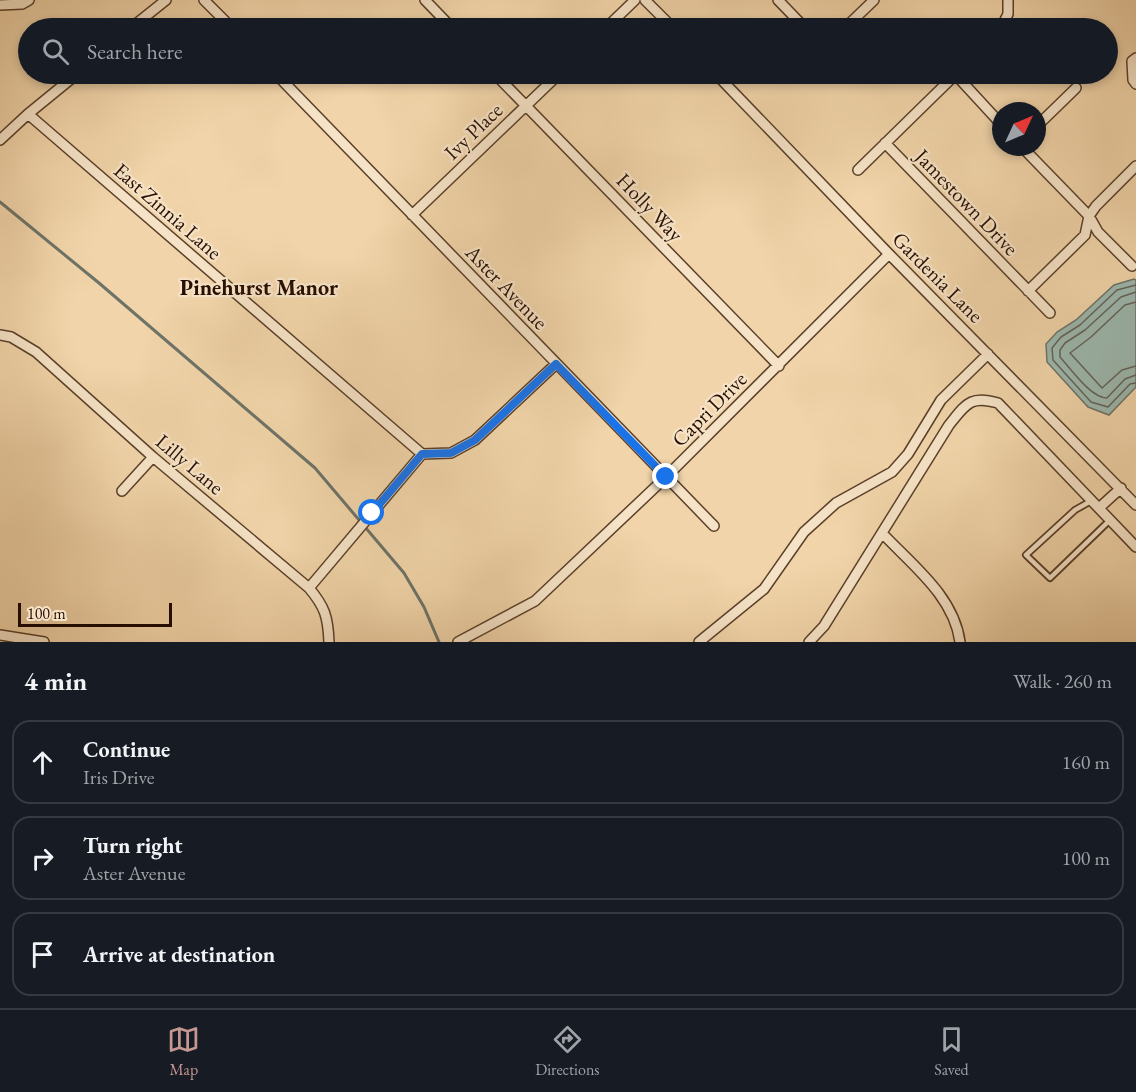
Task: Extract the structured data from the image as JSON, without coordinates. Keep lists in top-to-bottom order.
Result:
{
  "streets": {
    "street": [
      "Ivy Place",
      "Jamestown Drive",
      "Holly Way",
      "East Zinnia Lane",
      "Gardenia Lane",
      "Aster Avenue",
      "Capri Drive",
      "Lilly Lane"
    ]
  },
  "crossings": [
    ["Ivy Place", "Holly Way"],
    ["Ivy Place", "Aster Avenue"],
    ["Holly Way", "Capri Drive"],
    ["Gardenia Lane", "Capri Drive"],
    ["Aster Avenue", "Capri Drive"]
  ],
  "districts": ["Pinehurst Manor"],
  "scale_bar": "100 m",
  "north": "top right",
  "page": {
    "search": "Search here",
    "scale": "100 m",
    "heading": ["4 min", "Walk · 260 m"],
    "list": [
      ["Continue", "Iris Drive", "160 m"],
      ["Turn right", "Aster Avenue", "100 m"],
      "Arrive at destination"
    ],
    "nav": ["Map", "Directions", "Saved"]
  }
}
